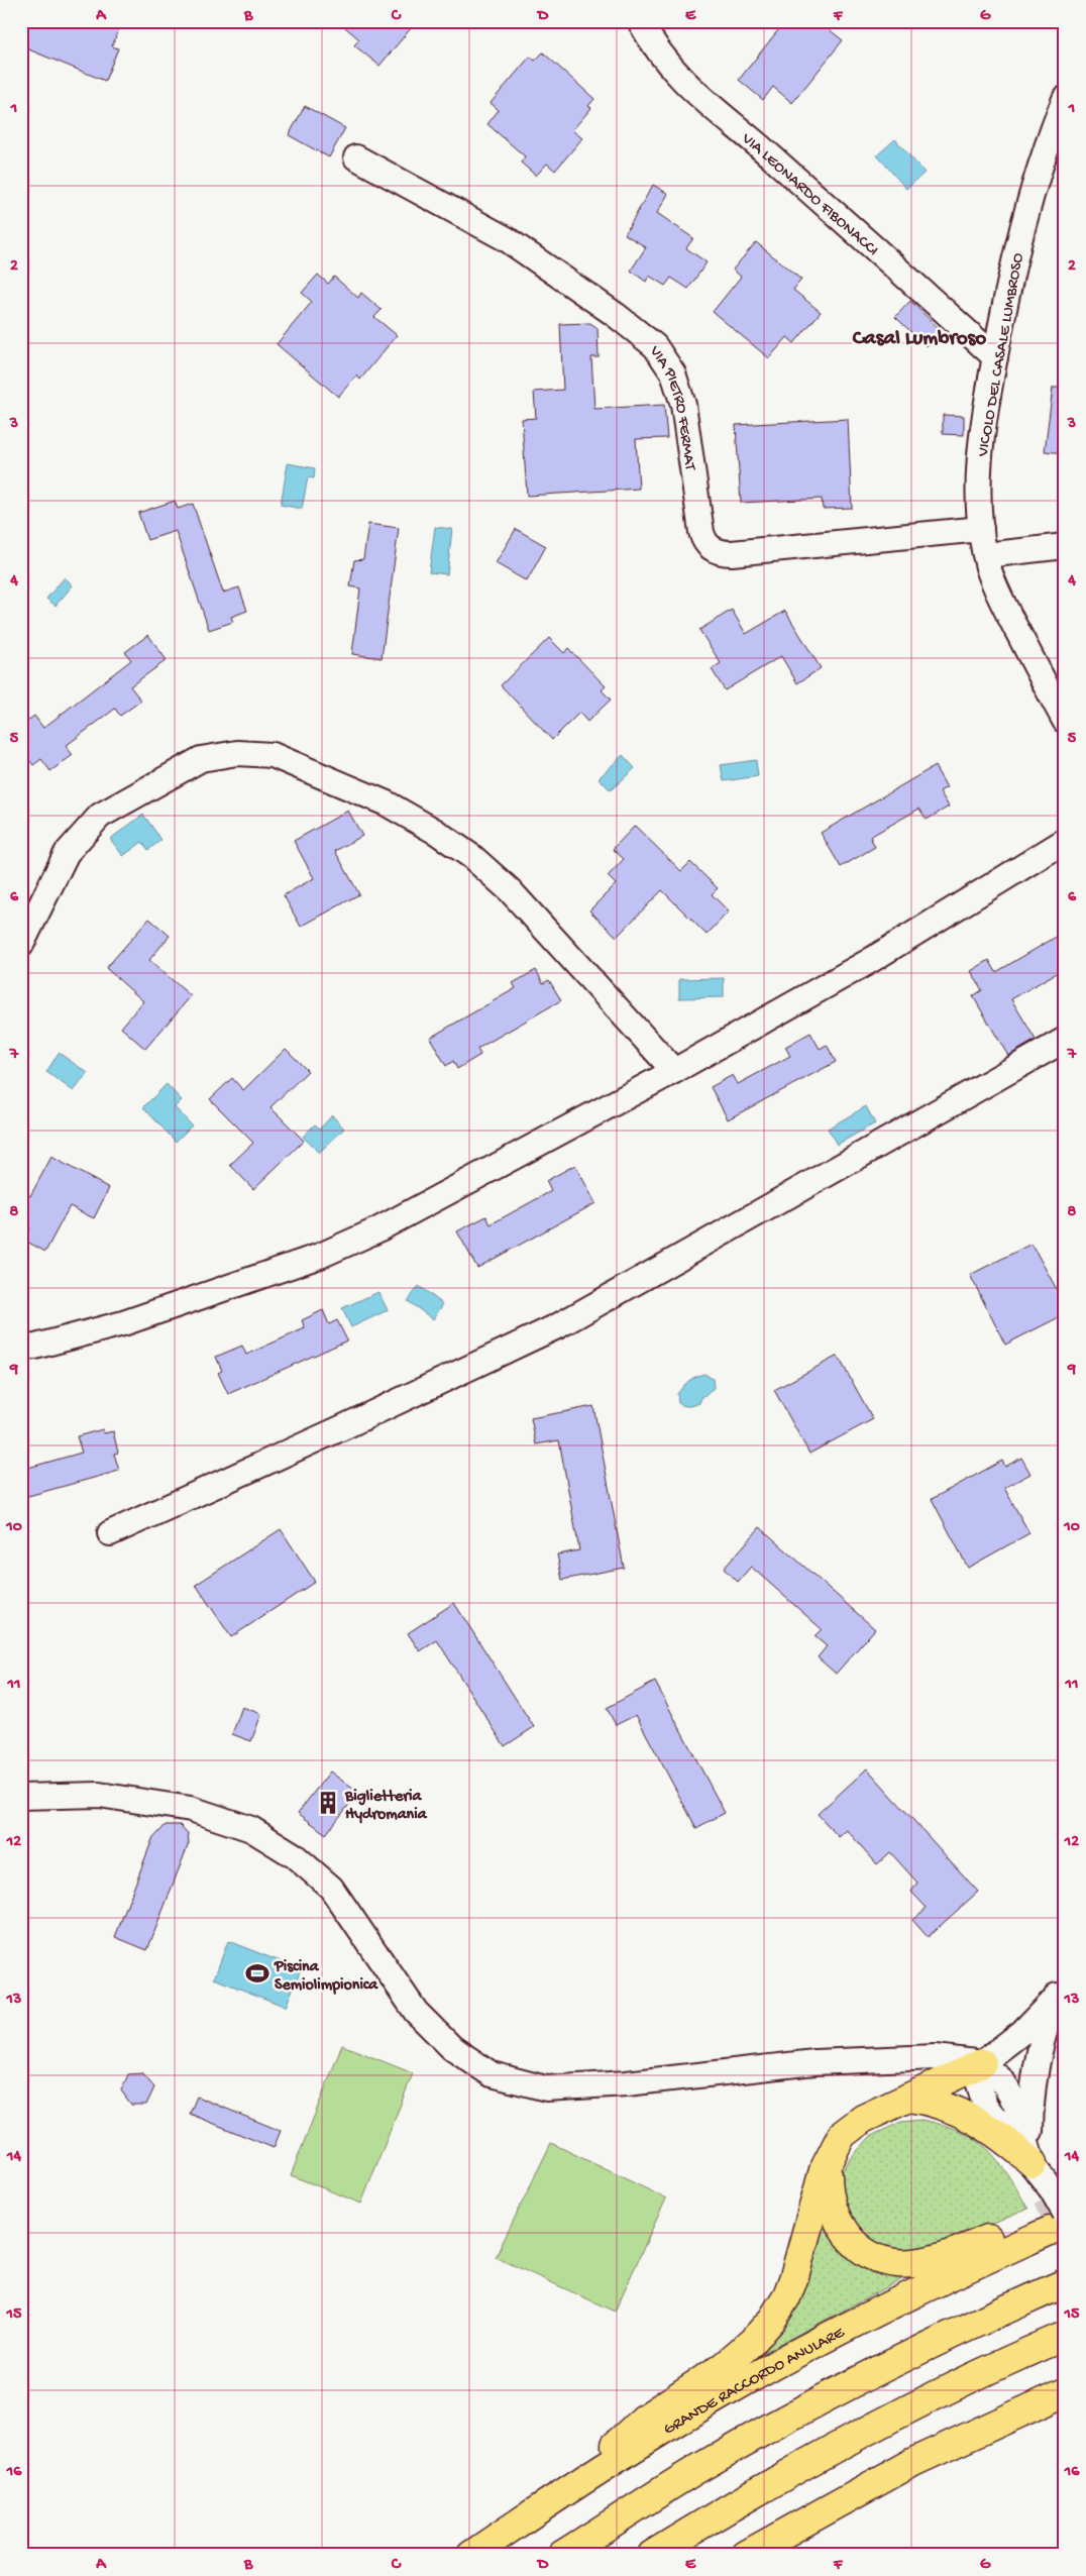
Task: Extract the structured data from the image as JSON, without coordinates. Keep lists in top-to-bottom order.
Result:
{
  "streets": {
    "highway": ["GRANDE RACCORDO ANULARE"],
    "street": ["VIA LEONARDO FIBONACCI", "VICOLO DEL CASALE LUMBROSO", "VIA PIETRO FERMAT"]
  },
  "crossings": [
    ["VIA LEONARDO FIBONACCI", "VICOLO DEL CASALE LUMBROSO"],
    ["VICOLO DEL CASALE LUMBROSO", "VIA PIETRO FERMAT"]
  ],
  "districts": ["Casal Lumbroso"],
  "places": {
    "building": ["Biglietteria Hydromania"],
    "sports": ["Piscina Semiolimpionica"]
  },
  "grid": {
    "columns": [
      "A",
      "B",
      "C",
      "D",
      "E",
      "F",
      "G"
    ],
    "rows": [
      "1",
      "2",
      "3",
      "4",
      "5",
      "6",
      "7",
      "8",
      "9",
      "10",
      "11",
      "12",
      "13",
      "14",
      "15",
      "16"
    ]
  }
}
